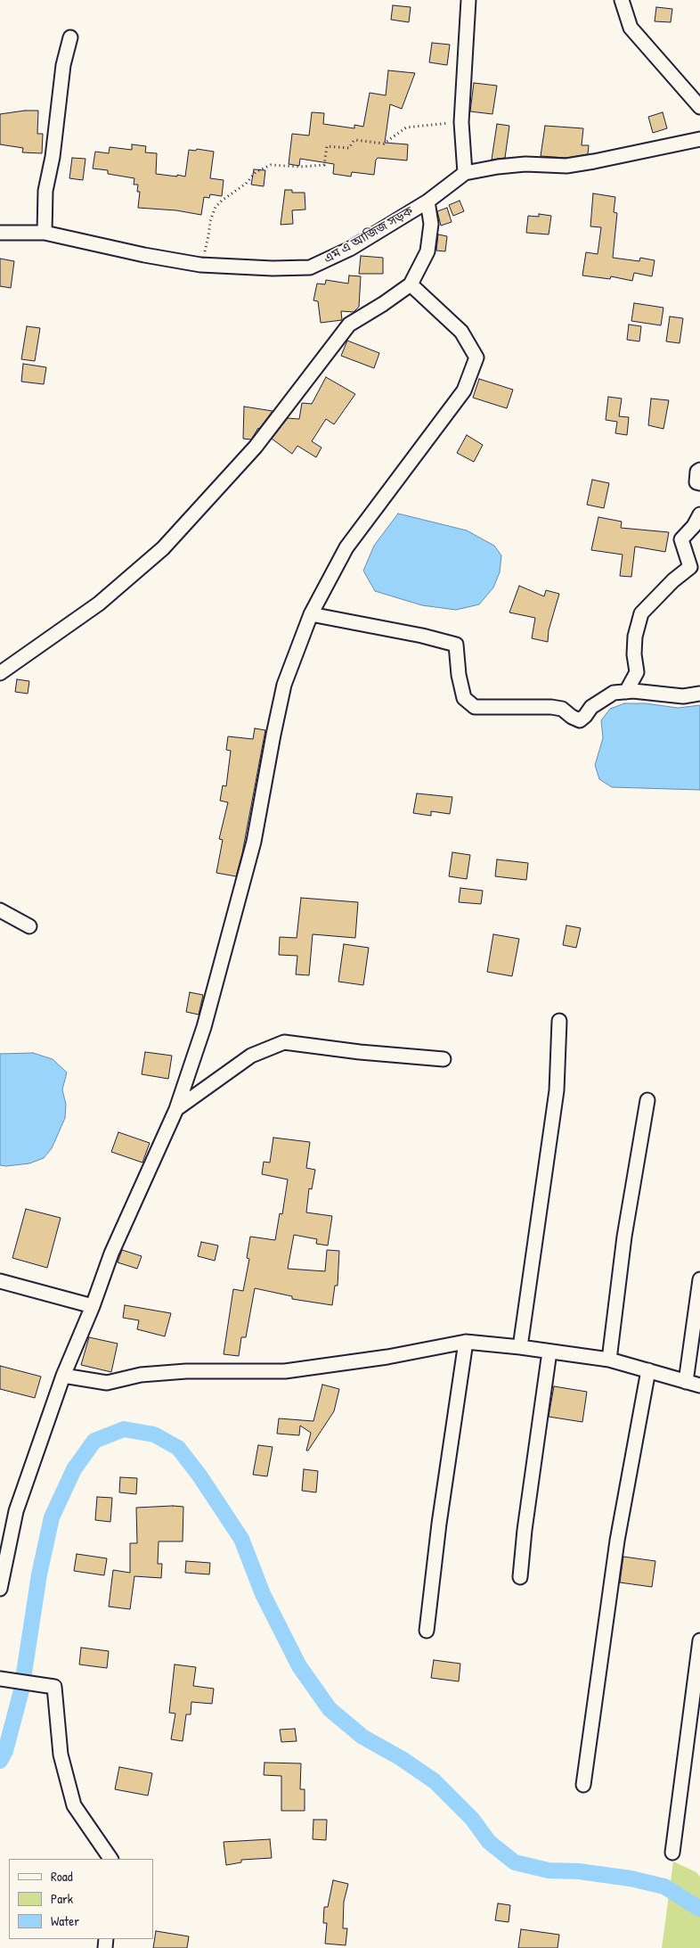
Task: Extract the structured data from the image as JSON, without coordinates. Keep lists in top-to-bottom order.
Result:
{
  "streets": {
    "street": ["এম এ আজিজ সড়ক"]
  },
  "legend": ["Road", "Park", "Water"]
}
